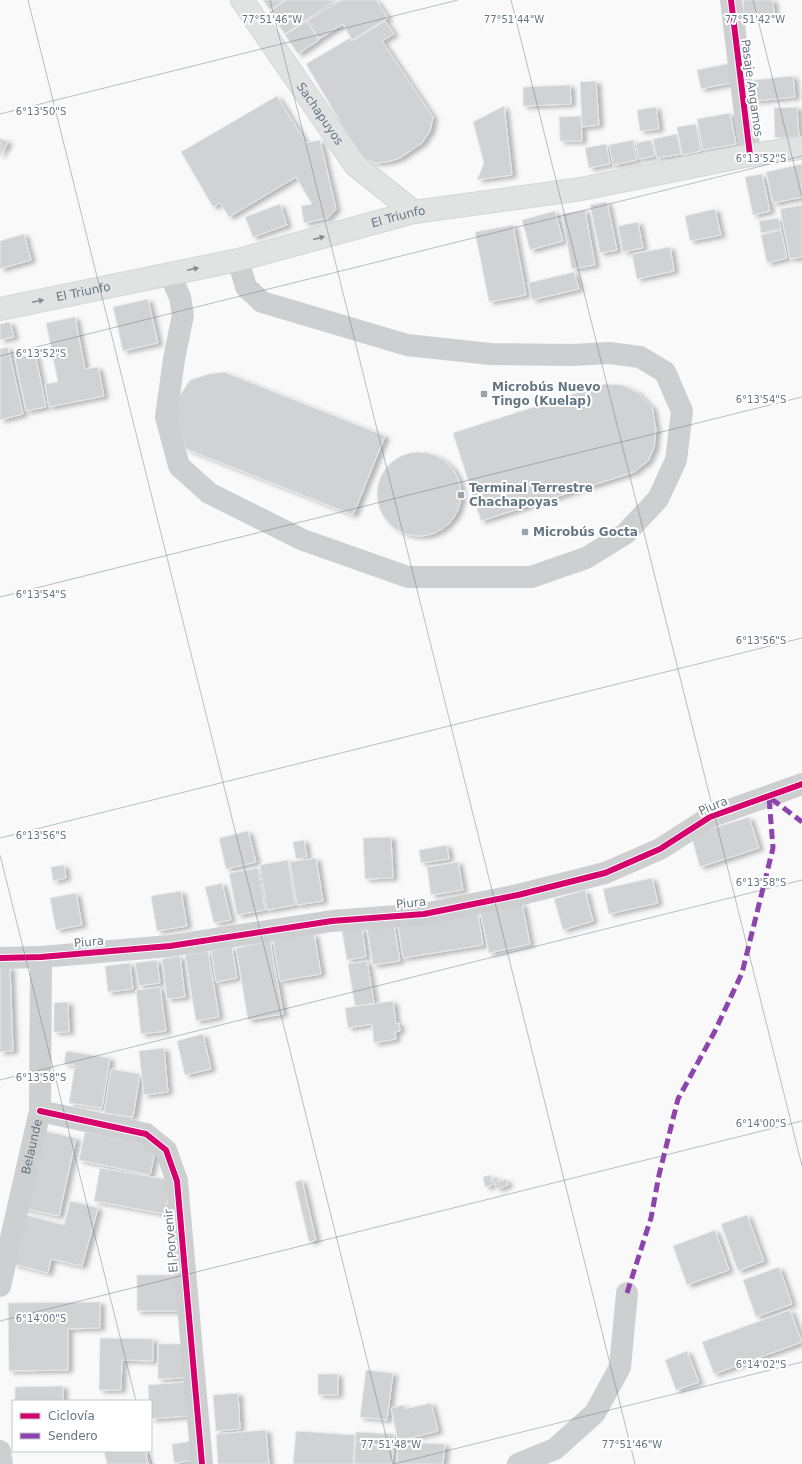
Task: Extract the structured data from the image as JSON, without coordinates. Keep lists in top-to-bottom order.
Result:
{
  "streets": {
    "main road": ["Sachapuyos", "El Triunfo"],
    "street": [
      "Pasaje Angamos",
      "Piura",
      "Belaunde",
      "El Porvenir"
    ]
  },
  "crossings": [
    ["Pasaje Angamos", "El Triunfo"],
    ["Sachapuyos", "El Triunfo"],
    ["Piura", "Belaunde"],
    ["Belaunde", "El Porvenir"]
  ],
  "one_way": ["El Triunfo"],
  "places": {
    "transit": ["Microbús Nuevo Tingo (Kuelap)", "Terminal Terrestre Chachapoyas", "Microbús Gocta"]
  },
  "legend": ["Ciclovía", "Sendero"],
  "coordinates": [
    "77°51'42\"W",
    "77°51'46\"W",
    "77°51'44\"W",
    "6°13'50\"S",
    "6°13'52\"S",
    "6°13'54\"S",
    "6°13'56\"S",
    "6°13'58\"S",
    "6°14'00\"S",
    "6°14'02\"S",
    "77°51'48\"W"
  ]
}
